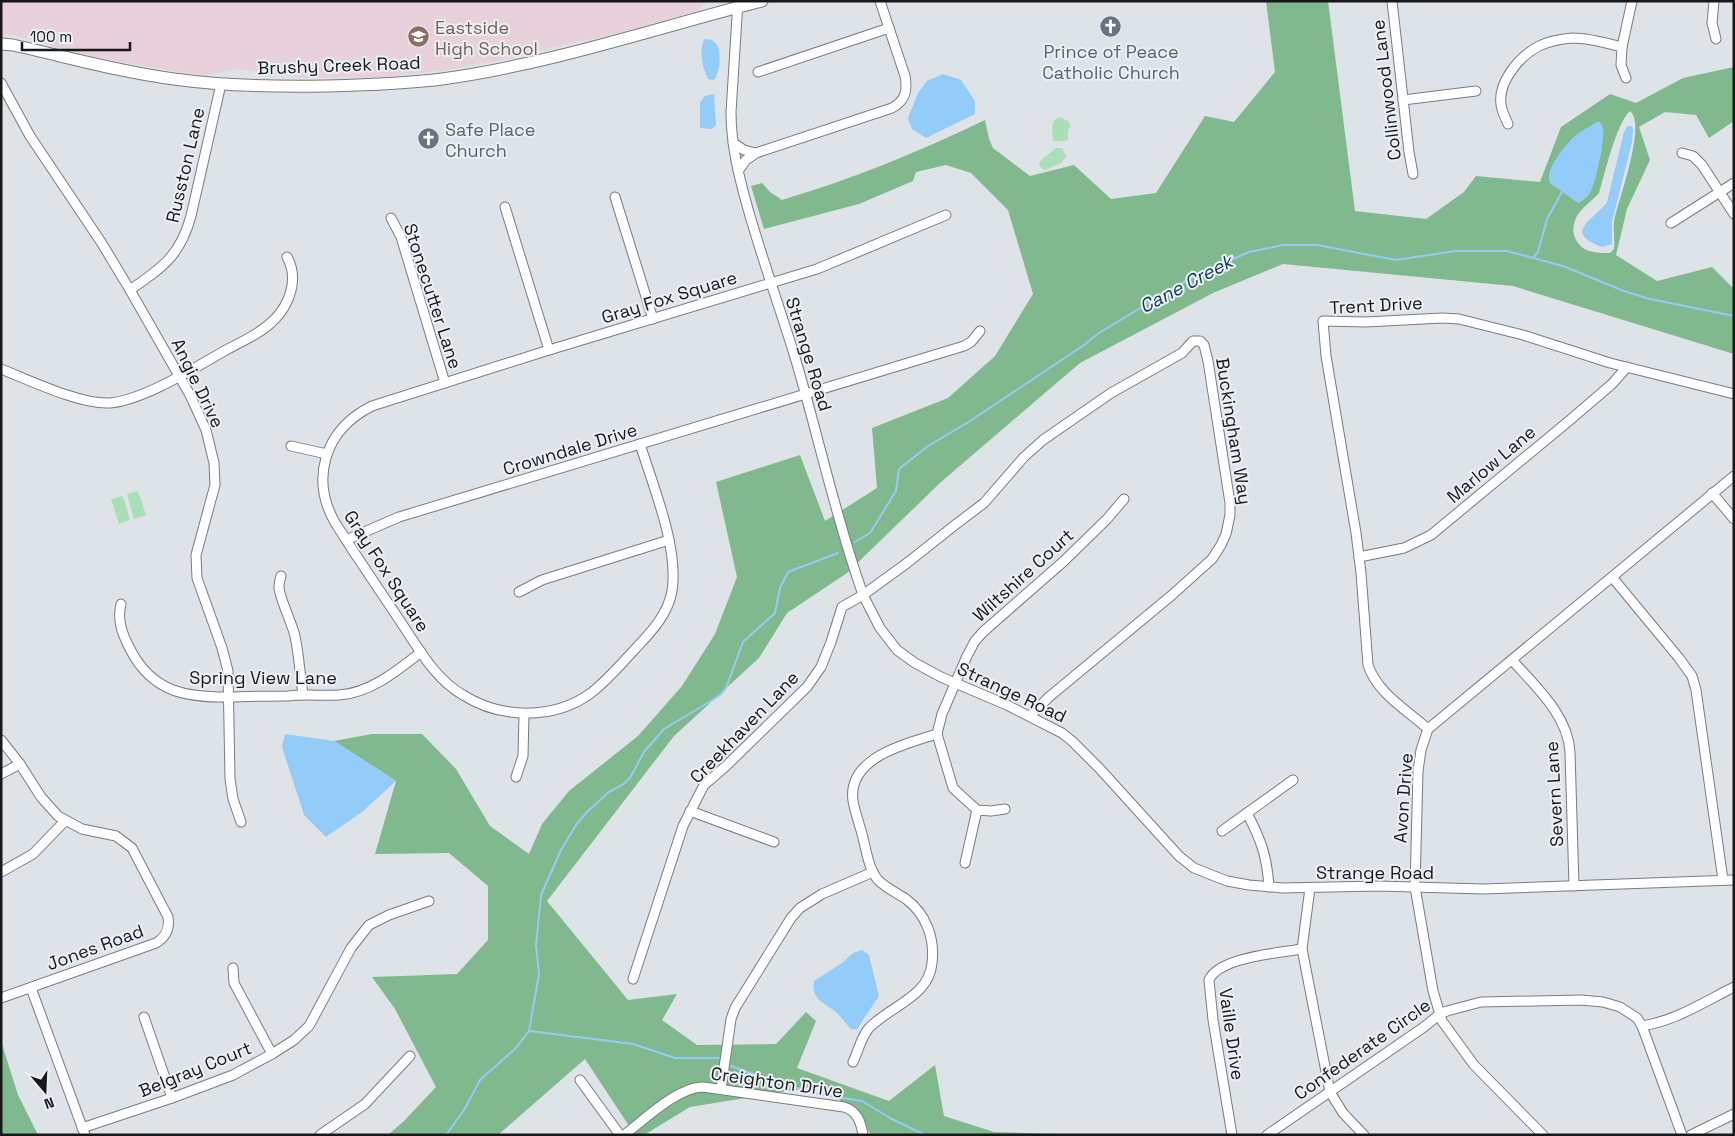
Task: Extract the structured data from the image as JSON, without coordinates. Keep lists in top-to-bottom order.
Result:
{
  "streets": {
    "street": [
      "Brushy Creek Road",
      "Collinwood Lane",
      "Russton Lane",
      "Stonecutter Lane",
      "Gray Fox Square",
      "Trent Drive",
      "Strange Road",
      "Angie Drive",
      "Buckingham Way",
      "Crowndale Drive",
      "Marlow Lane",
      "Wiltshire Court",
      "Spring View Lane",
      "Creekhaven Lane",
      "Severn Lane",
      "Avon Drive",
      "Jones Road",
      "Vaille Drive",
      "Confederate Circle",
      "Belgray Court",
      "Creighton Drive"
    ]
  },
  "crossings": [
    ["Brushy Creek Road", "Russton Lane"],
    ["Brushy Creek Road", "Strange Road"],
    ["Russton Lane", "Angie Drive"],
    ["Stonecutter Lane", "Gray Fox Square"],
    ["Gray Fox Square", "Strange Road"],
    ["Gray Fox Square", "Crowndale Drive"],
    ["Gray Fox Square", "Spring View Lane"],
    ["Trent Drive", "Marlow Lane"],
    ["Trent Drive", "Avon Drive"],
    ["Strange Road", "Buckingham Way"],
    ["Strange Road", "Crowndale Drive"],
    ["Strange Road", "Wiltshire Court"],
    ["Strange Road", "Creekhaven Lane"],
    ["Strange Road", "Severn Lane"],
    ["Strange Road", "Avon Drive"],
    ["Angie Drive", "Spring View Lane"],
    ["Buckingham Way", "Creekhaven Lane"],
    ["Avon Drive", "Confederate Circle"]
  ],
  "water": ["Cane Creek"],
  "places": {
    "church": ["Prince of Peace Catholic Church", "Safe Place Church"],
    "school or university": ["Eastside High School"]
  },
  "scale_bar": "100 m",
  "north": "bottom"
}
